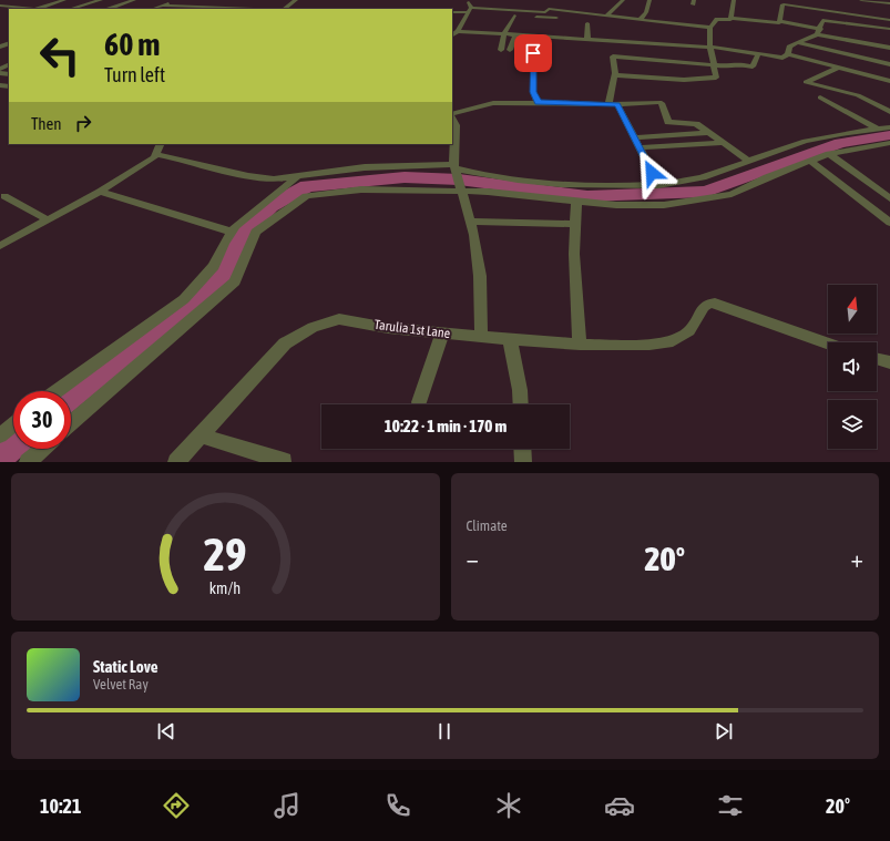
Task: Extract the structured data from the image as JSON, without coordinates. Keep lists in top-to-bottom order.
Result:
{
  "streets": {
    "street": ["Tarulia 1st Lane"]
  },
  "north": "top",
  "page": {
    "turn": ["60 m", "Turn left"],
    "then": "Then",
    "limit": "30",
    "trip": "10:22 · 1 min · 170 m",
    "tile": "Climate",
    "heat": ["−", "20°", "+"],
    "song": ["Static Love", "Velvet Ray"],
    "tabs": ["10:21", "20°"],
    "gauge": ["29", "km/h"]
  }
}
